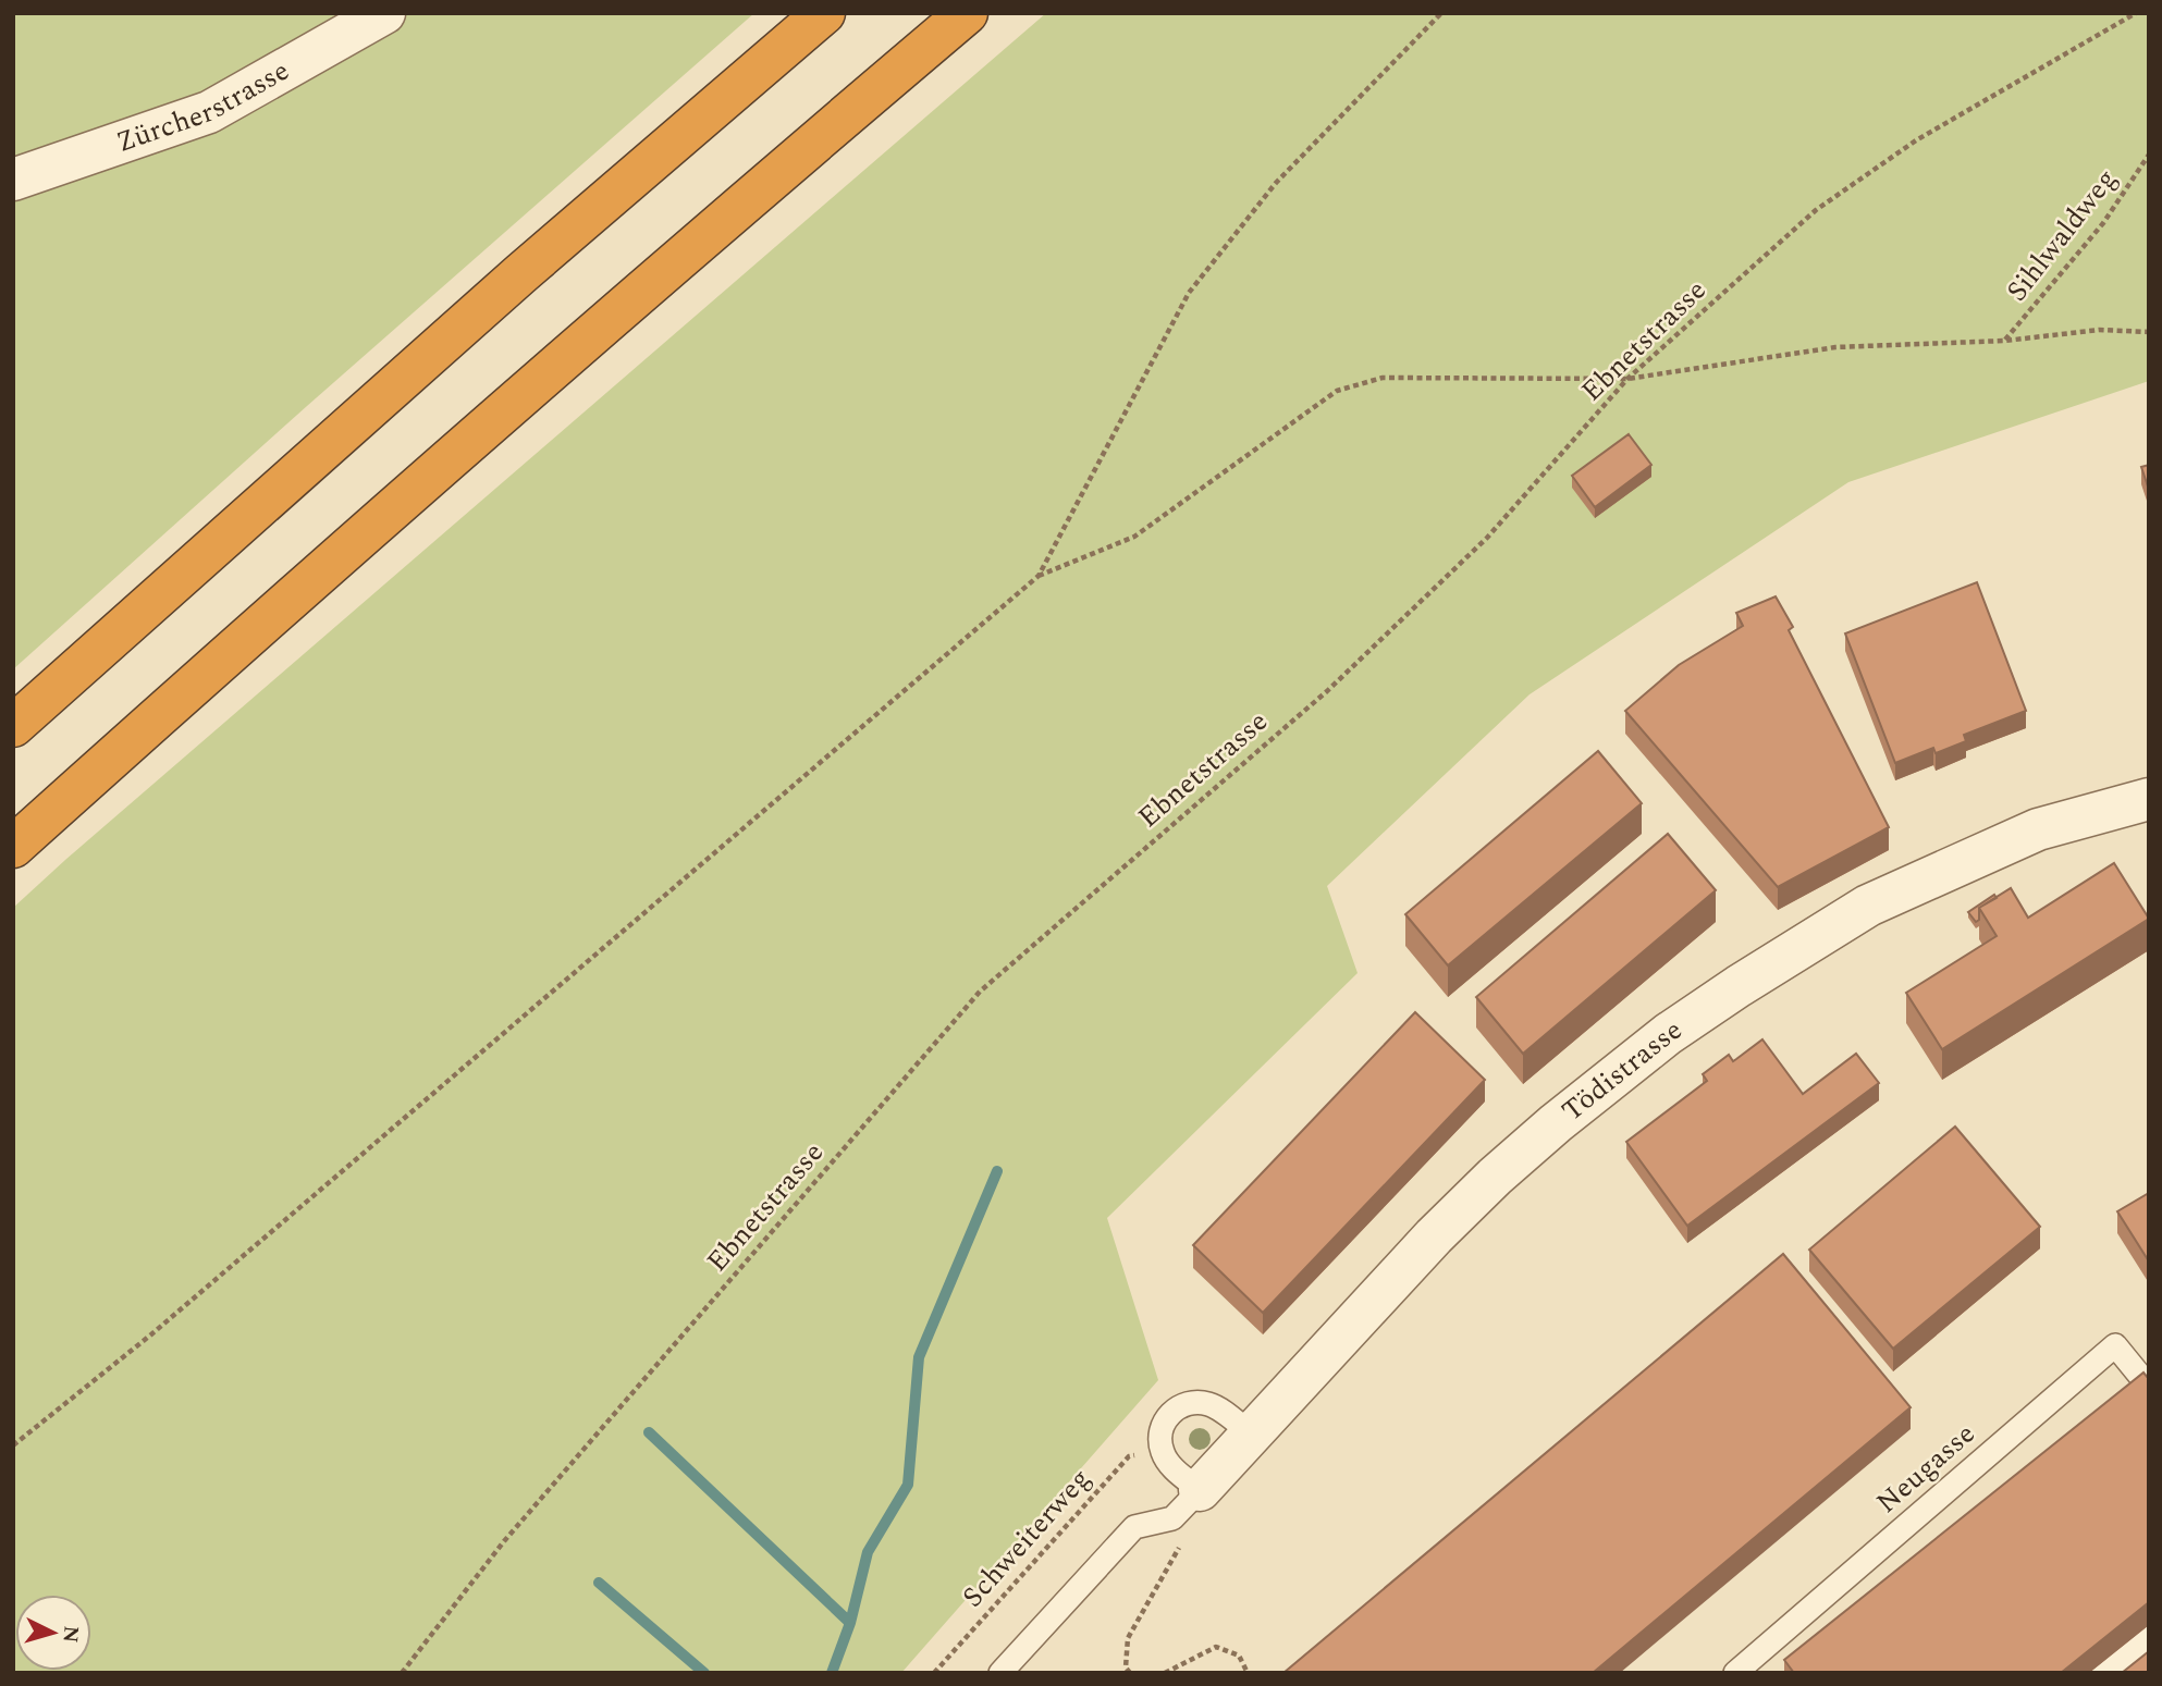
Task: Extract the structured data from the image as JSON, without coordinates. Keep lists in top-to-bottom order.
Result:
{
  "streets": {
    "street": ["Zürcherstrasse", "Tödistrasse"],
    "lane": ["Neugasse"],
    "path": ["Sihlwaldweg", "Ebnetstrasse", "Schweiterweg"]
  },
  "north": "right"
}
